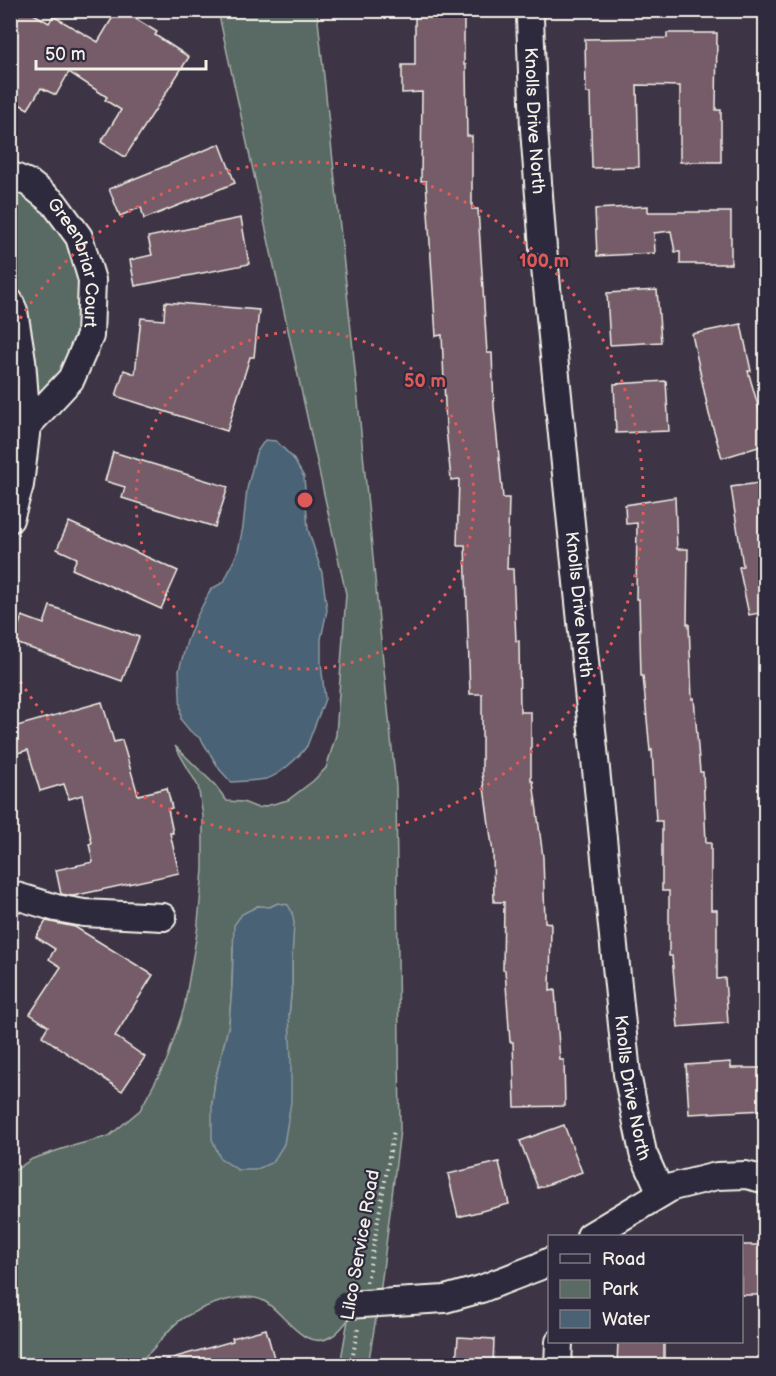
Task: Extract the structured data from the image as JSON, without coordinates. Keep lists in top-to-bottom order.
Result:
{
  "streets": {
    "street": ["Knolls Drive North", "Greenbriar Court"],
    "path": ["Lilco Service Road"]
  },
  "legend": ["Road", "Park", "Water"],
  "scale_bar": "50 m",
  "rings": ["100 m", "50 m"]
}
